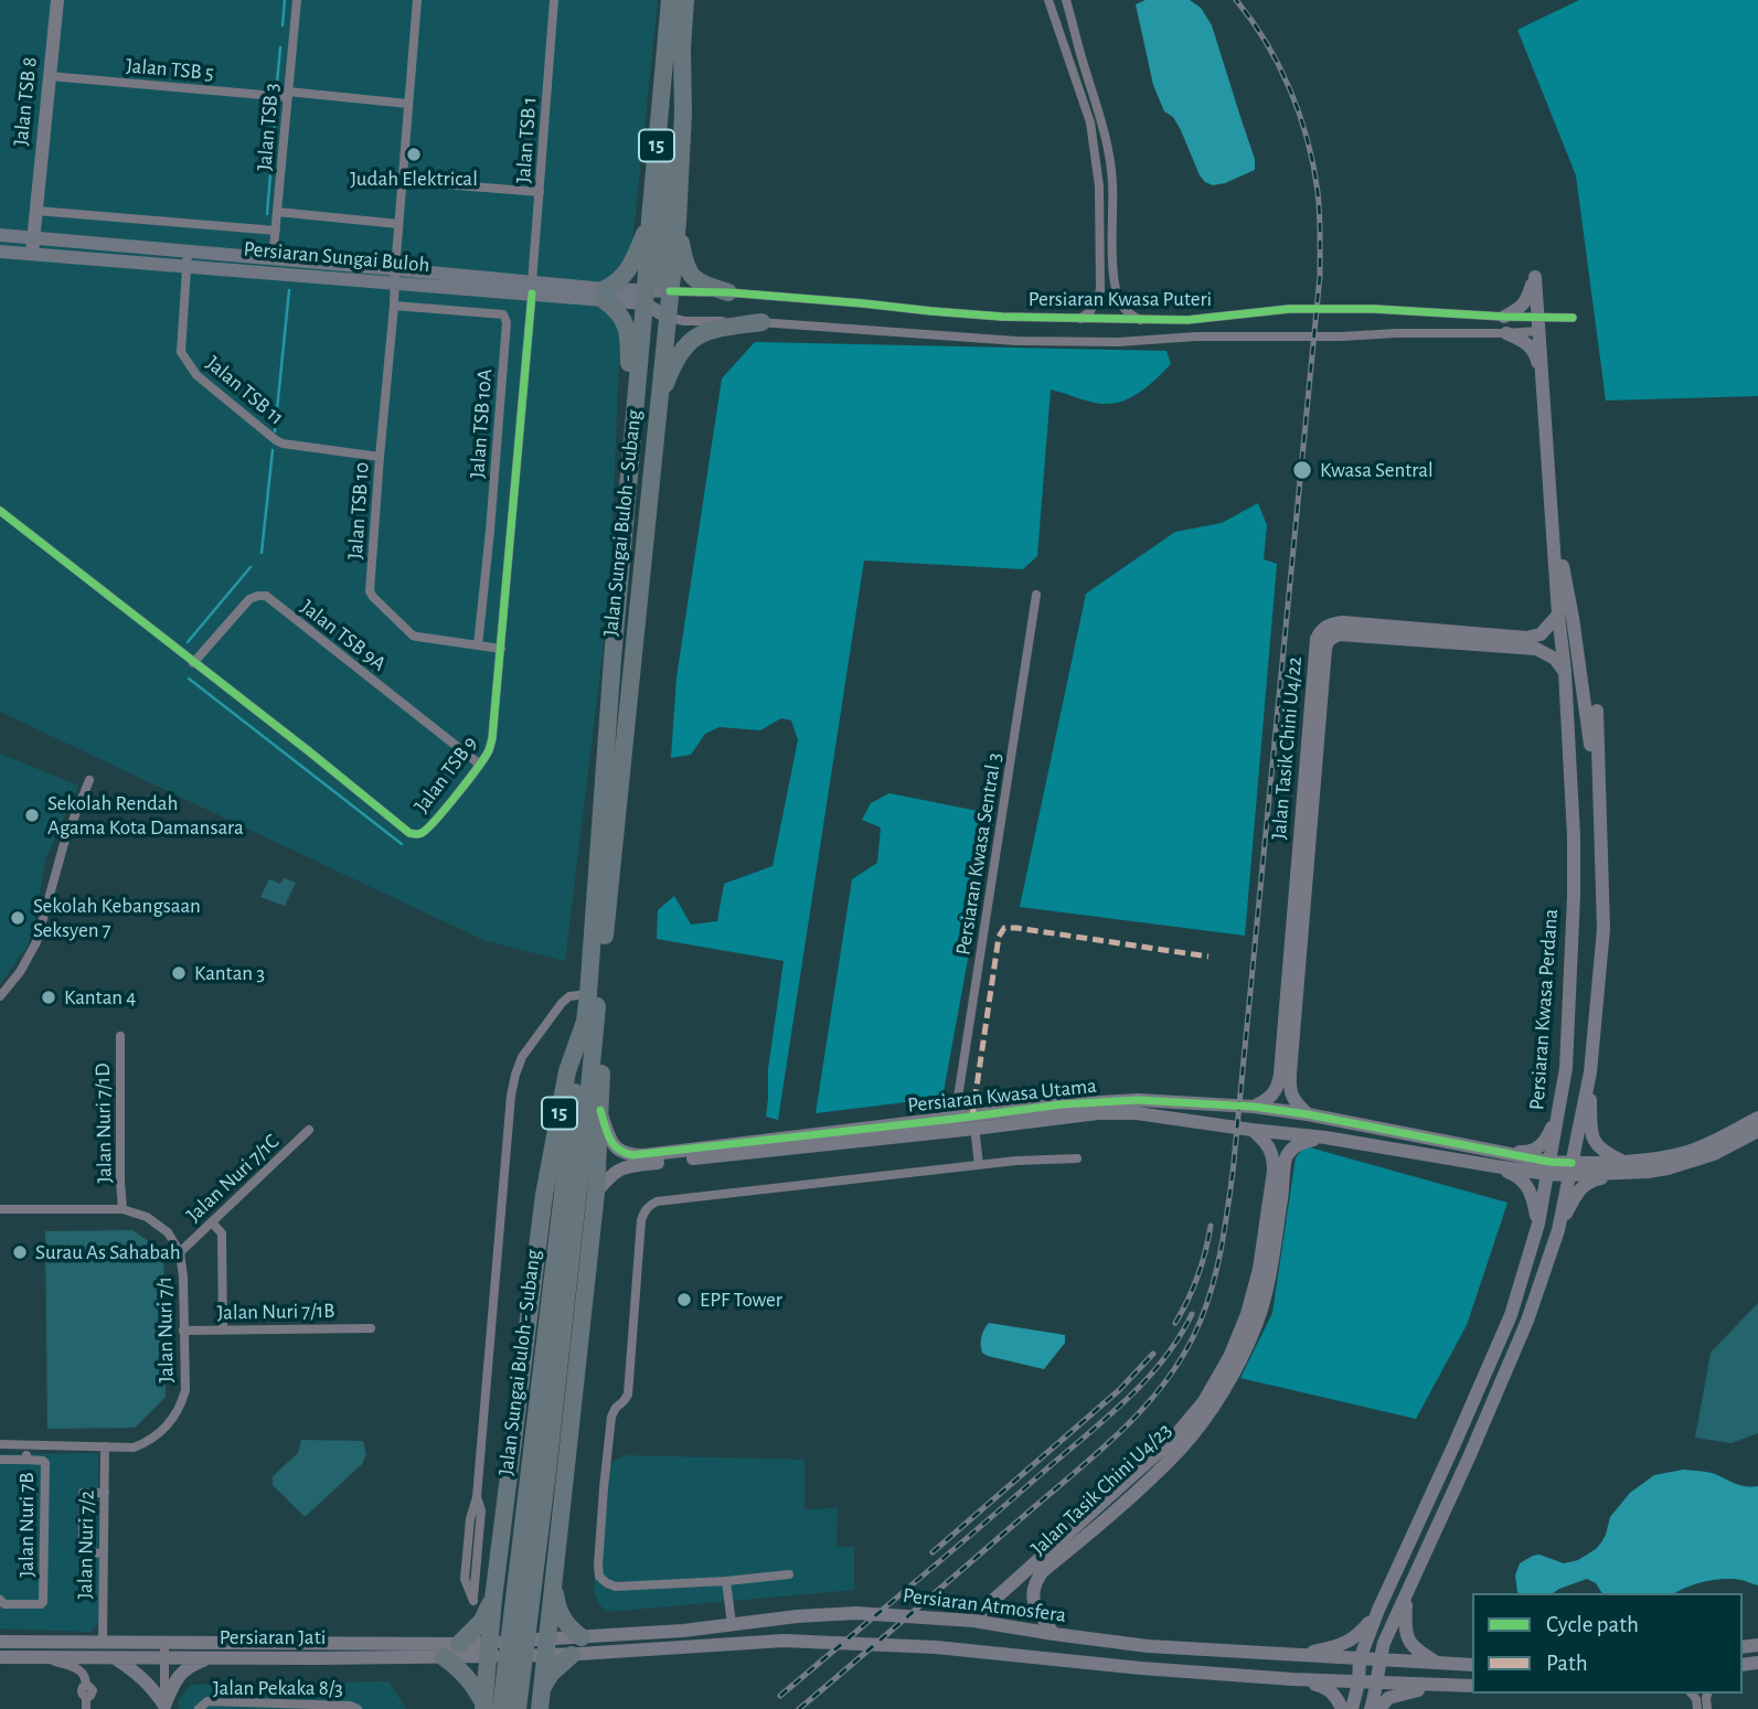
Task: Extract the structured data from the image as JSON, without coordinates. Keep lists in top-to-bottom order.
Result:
{
  "streets": {
    "highway": ["15", "Jalan Sungai Buloh - Subang"],
    "main road": [
      "Jalan TSB 8",
      "Persiaran Sungai Buloh",
      "Jalan Tasik Chini U4/22",
      "Persiaran Kwasa Perdana",
      "Persiaran Kwasa Utama",
      "Jalan Tasik Chini U4/23",
      "Persiaran Atmosfera",
      "Persiaran Jati"
    ],
    "street": [
      "Jalan TSB 5",
      "Jalan TSB 3",
      "Jalan TSB 1",
      "Persiaran Kwasa Puteri",
      "Jalan TSB 11",
      "Jalan TSB 10A",
      "Jalan TSB 10",
      "Jalan TSB 9A",
      "Jalan TSB 9",
      "Persiaran Kwasa Sentral 3",
      "Jalan Nuri 7/1D",
      "Jalan Nuri 7/1C",
      "Jalan Nuri 7/1B",
      "Jalan Nuri 7/1",
      "Jalan Nuri 7B",
      "Jalan Nuri 7/2",
      "Jalan Pekaka 8/3"
    ]
  },
  "crossings": [
    ["Jalan TSB 5", "Jalan TSB 8"],
    ["Jalan TSB 5", "Jalan TSB 3"],
    ["Jalan TSB 5", "Jalan TSB 10"],
    ["Jalan TSB 8", "Persiaran Sungai Buloh"],
    ["Jalan TSB 3", "Persiaran Sungai Buloh"],
    ["Jalan TSB 1", "Persiaran Sungai Buloh"],
    ["Jalan TSB 1", "Jalan TSB 9"],
    ["Persiaran Sungai Buloh", "Persiaran Kwasa Puteri"],
    ["Persiaran Sungai Buloh", "Jalan TSB 11"],
    ["Persiaran Sungai Buloh", "Jalan TSB 10"],
    ["Persiaran Sungai Buloh", "Jalan Sungai Buloh - Subang"],
    ["Persiaran Sungai Buloh", "Jalan TSB 9"],
    ["Persiaran Kwasa Puteri", "Jalan Sungai Buloh - Subang"],
    ["Persiaran Kwasa Puteri", "Persiaran Kwasa Perdana"],
    ["Jalan TSB 11", "Jalan TSB 10"],
    ["Jalan TSB 10A", "Jalan TSB 10"],
    ["Jalan TSB 10", "Jalan TSB 9"],
    ["Jalan Sungai Buloh - Subang", "Persiaran Kwasa Utama"],
    ["Jalan Sungai Buloh - Subang", "Persiaran Atmosfera"],
    ["Jalan Sungai Buloh - Subang", "Persiaran Jati"],
    ["Jalan TSB 9A", "Jalan TSB 9"],
    ["Jalan Tasik Chini U4/22", "Persiaran Kwasa Perdana"],
    ["Jalan Tasik Chini U4/22", "Persiaran Kwasa Utama"],
    ["Persiaran Kwasa Sentral 3", "Persiaran Kwasa Utama"],
    ["Persiaran Kwasa Perdana", "Persiaran Kwasa Utama"],
    ["Persiaran Kwasa Perdana", "Persiaran Atmosfera"],
    ["Persiaran Kwasa Utama", "Jalan Tasik Chini U4/23"],
    ["Jalan Nuri 7/1D", "Jalan Nuri 7/1"],
    ["Jalan Nuri 7/1C", "Jalan Nuri 7/1"],
    ["Jalan Nuri 7/1B", "Jalan Nuri 7/1"],
    ["Jalan Nuri 7/1", "Jalan Nuri 7/2"],
    ["Jalan Tasik Chini U4/23", "Persiaran Atmosfera"],
    ["Jalan Nuri 7/2", "Persiaran Jati"],
    ["Persiaran Atmosfera", "Persiaran Jati"]
  ],
  "places": [
    "Judah Elektrical",
    "Kwasa Sentral",
    "Sekolah Rendah Agama Kota Damansara",
    "Sekolah Kebangsaan Seksyen 7",
    "Kantan 3",
    "Kantan 4",
    "Surau As Sahabah",
    "EPF Tower"
  ],
  "legend": ["Cycle path", "Path"]
}
